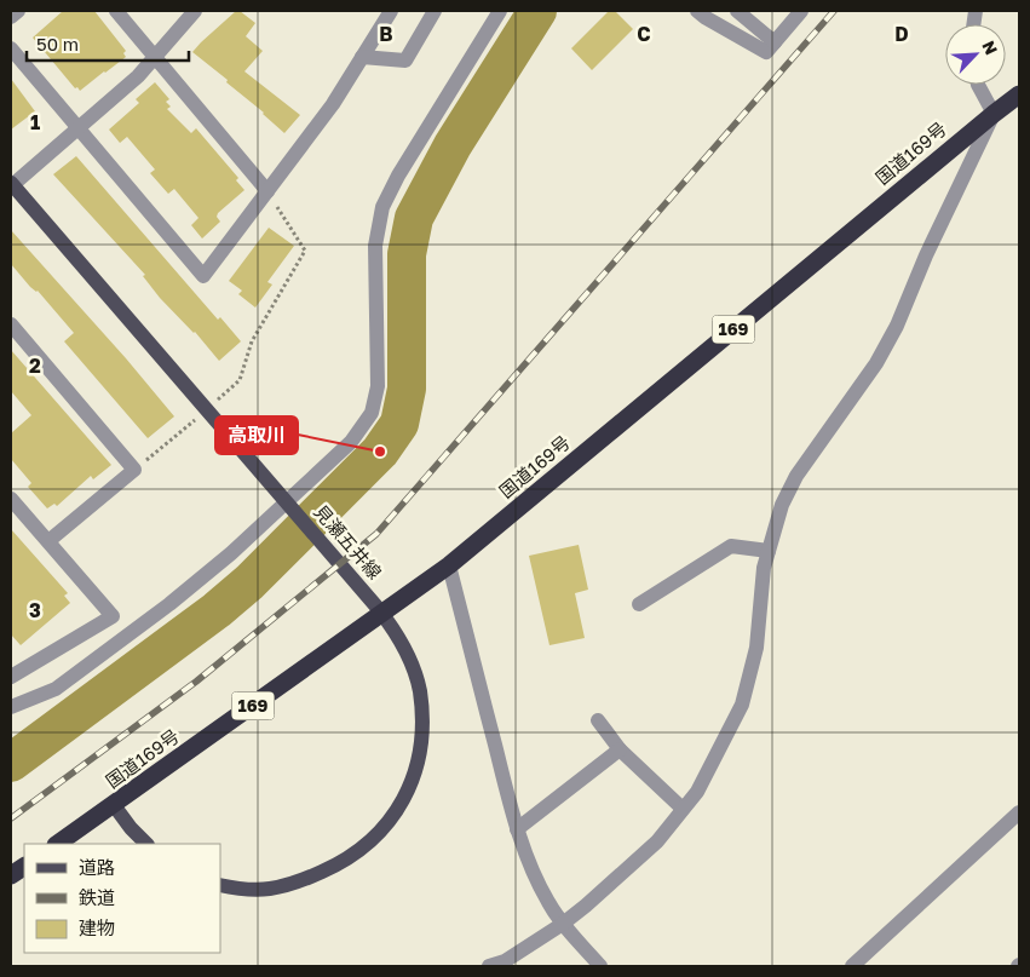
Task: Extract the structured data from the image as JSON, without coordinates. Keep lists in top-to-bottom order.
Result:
{
  "streets": {
    "highway": ["国道169号", "169"],
    "main road": ["見瀬五井線"]
  },
  "places": ["高取川"],
  "legend": ["道路", "鉄道", "建物"],
  "scale_bar": "50 m",
  "north": "top right",
  "grid": {
    "columns": ["B", "C", "D"],
    "rows": ["1", "2", "3"]
  }
}
